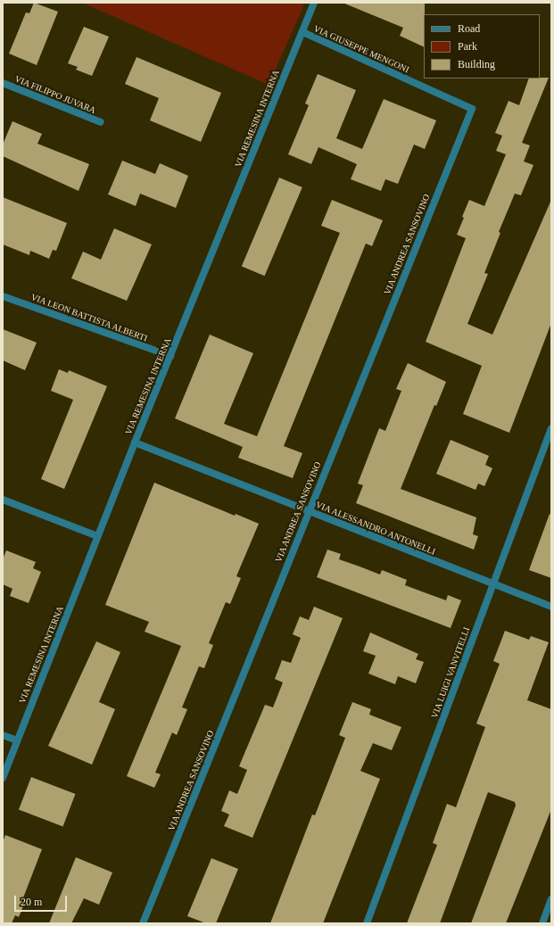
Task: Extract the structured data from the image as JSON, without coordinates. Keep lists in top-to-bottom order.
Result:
{
  "streets": {
    "street": [
      "VIA GIUSEPPE MENGONI",
      "VIA FILIPPO JUVARA",
      "VIA REMESINA INTERNA",
      "VIA ANDREA SANSOVINO",
      "VIA LEON BATTISTA ALBERTI",
      "VIA ALESSANDRO ANTONELLI",
      "VIA LUIGI VANVITELLI"
    ]
  },
  "crossings": [
    ["VIA GIUSEPPE MENGONI", "VIA REMESINA INTERNA"],
    ["VIA GIUSEPPE MENGONI", "VIA ANDREA SANSOVINO"],
    ["VIA REMESINA INTERNA", "VIA LEON BATTISTA ALBERTI"],
    ["VIA REMESINA INTERNA", "VIA ALESSANDRO ANTONELLI"],
    ["VIA ANDREA SANSOVINO", "VIA ALESSANDRO ANTONELLI"],
    ["VIA ALESSANDRO ANTONELLI", "VIA LUIGI VANVITELLI"]
  ],
  "legend": ["Road", "Park", "Building"],
  "scale_bar": "20 m"
}
